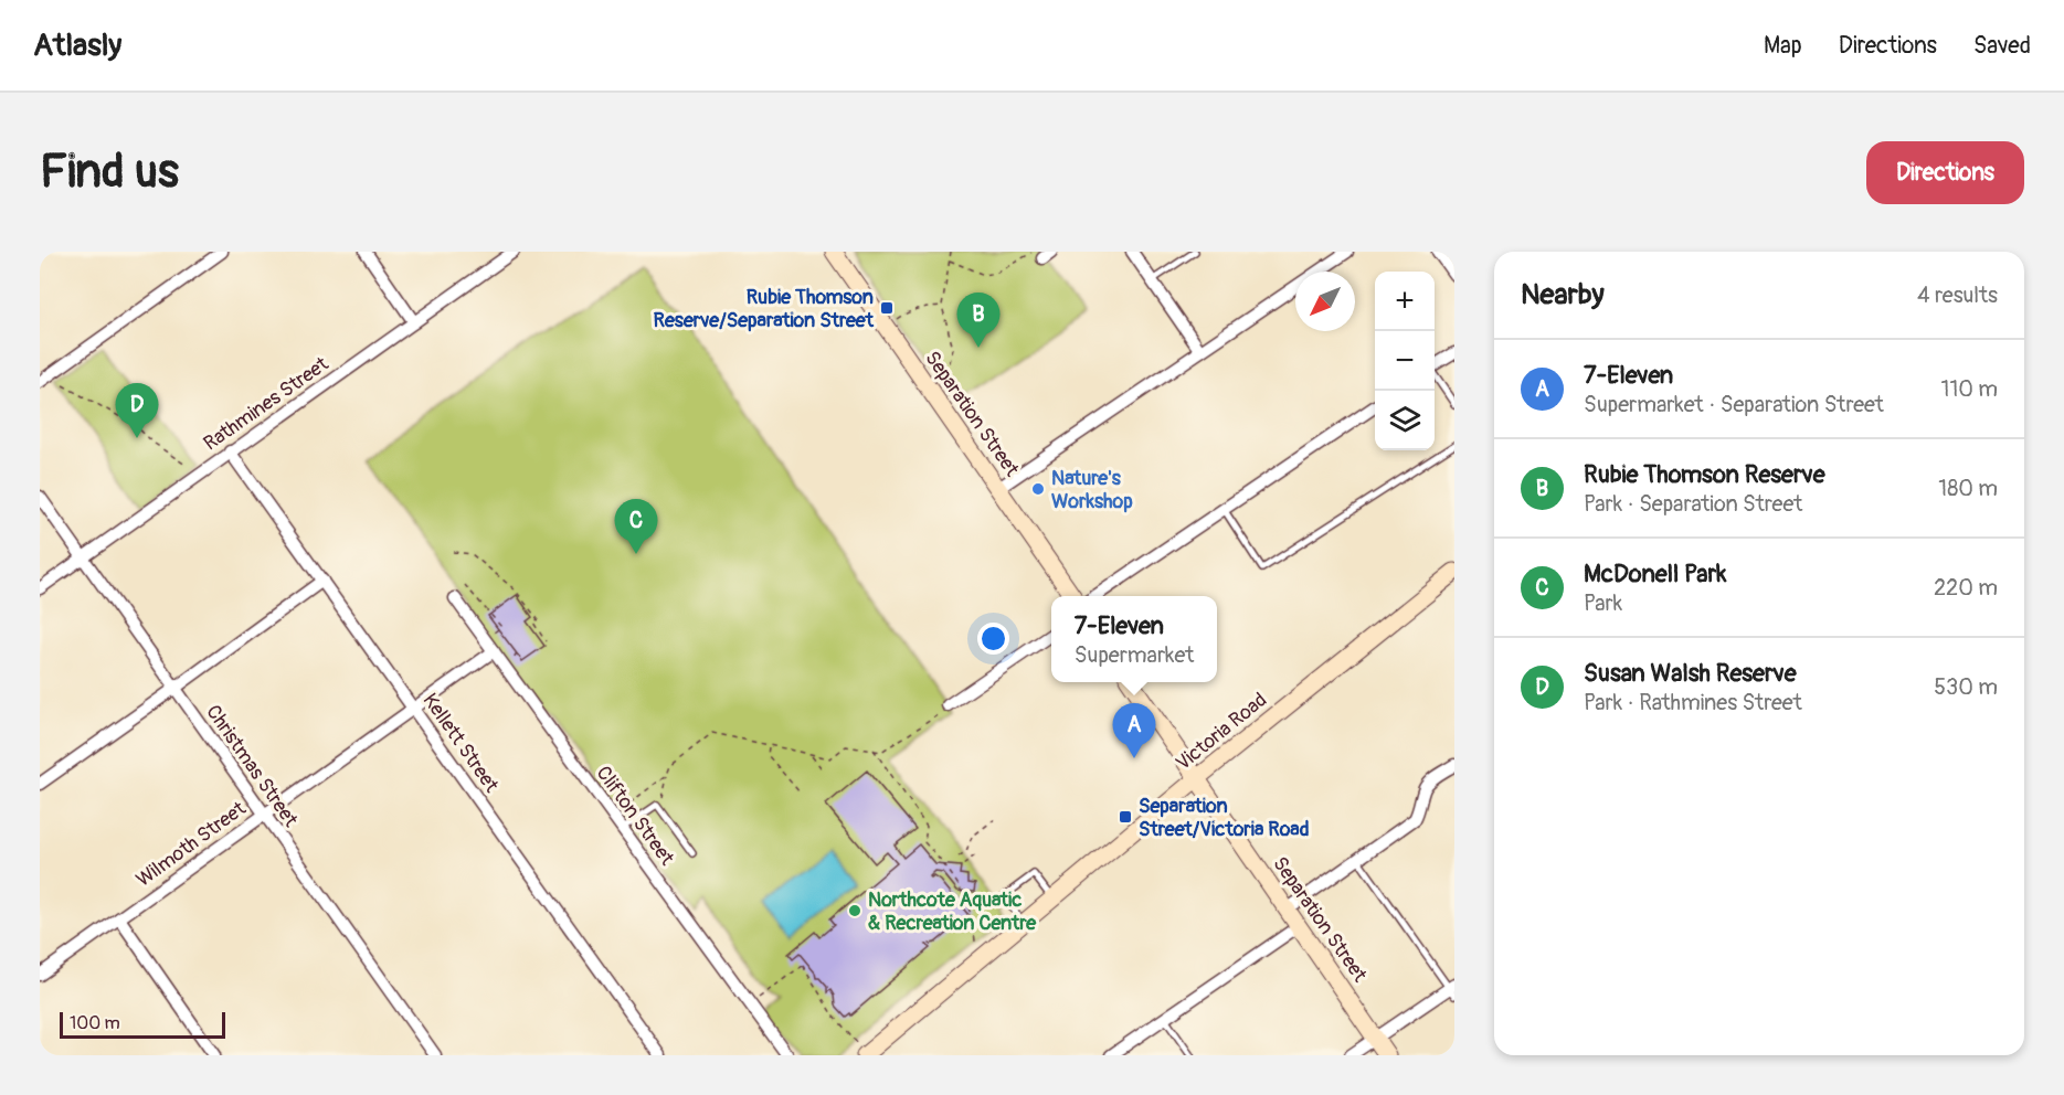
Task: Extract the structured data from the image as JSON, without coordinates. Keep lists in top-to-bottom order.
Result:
{
  "streets": {
    "street": [
      "Rathmines Street",
      "Separation Street",
      "Victoria Road",
      "Kellett Street",
      "Christmas Street",
      "Clifton Street",
      "Wilmoth Street"
    ]
  },
  "crossings": [
    ["Rathmines Street", "Kellett Street"],
    ["Rathmines Street", "Christmas Street"],
    ["Separation Street", "Victoria Road"],
    ["Kellett Street", "Wilmoth Street"],
    ["Christmas Street", "Wilmoth Street"],
    ["Clifton Street", "Wilmoth Street"]
  ],
  "places": {
    "transit": ["Rubie Thomson Reserve/Separation Street", "Separation Street/Victoria Road"],
    "other": ["Nature's Workshop", "Northcote Aquatic & Recreation Centre"]
  },
  "scale_bar": "100 m",
  "north": "bottom left",
  "page": {
    "header": "Atlasly",
    "nav": ["Map", "Directions", "Saved"],
    "buttons": "Directions",
    "title": "Find us",
    "heading": ["Nearby", "4 results"],
    "map_buttons": ["+", "−"],
    "pins": [
      "B",
      "D",
      "C",
      "A"
    ],
    "list": [
      {
        "mark": "A",
        "name": "7-Eleven",
        "note": "Supermarket · Separation Street",
        "value": "110 m"
      },
      {
        "mark": "B",
        "name": "Rubie Thomson Reserve",
        "note": "Park · Separation Street",
        "value": "180 m"
      },
      {
        "mark": "C",
        "name": "McDonell Park",
        "note": "Park",
        "value": "220 m"
      },
      {
        "mark": "D",
        "name": "Susan Walsh Reserve",
        "note": "Park · Rathmines Street",
        "value": "530 m"
      }
    ],
    "popup": ["7-Eleven", "Supermarket"],
    "scale": "100 m"
  }
}
